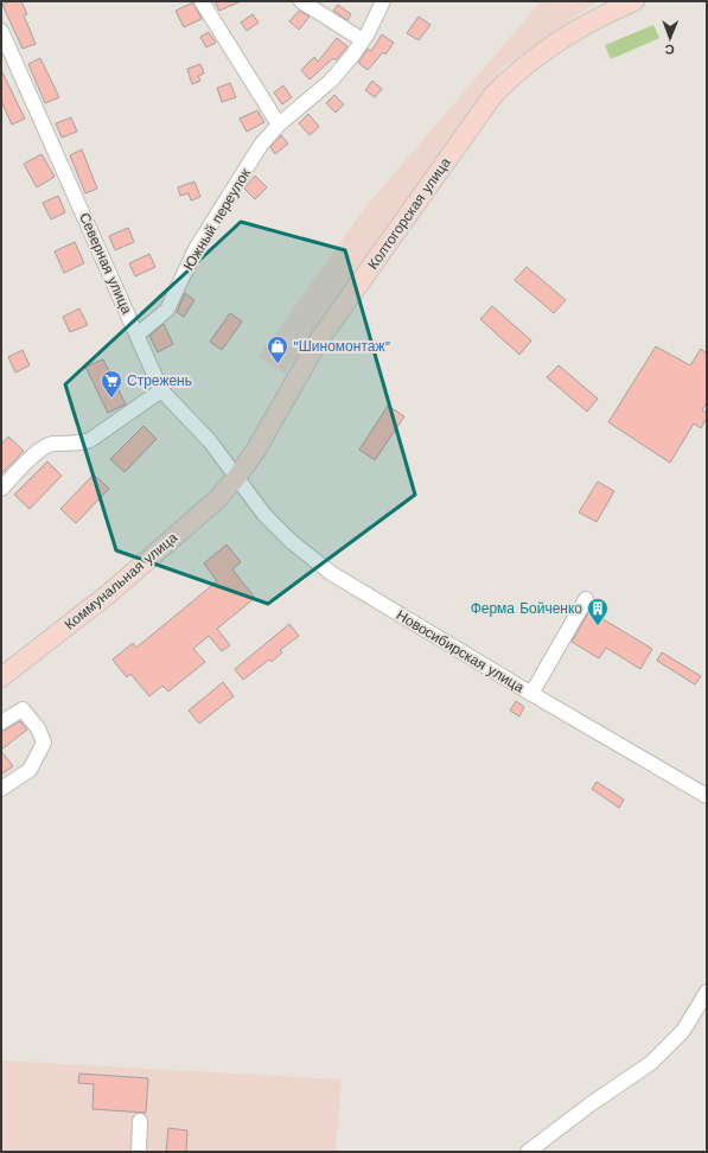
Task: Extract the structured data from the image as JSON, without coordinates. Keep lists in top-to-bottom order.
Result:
{
  "streets": {
    "main road": ["Колтогорская улица", "Коммунальная улица"],
    "street": ["Южный переулок", "Северная улица", "Новосибирская улица"]
  },
  "crossings": [
    ["Колтогорская улица", "Северная улица"],
    ["Колтогорская улица", "Коммунальная улица"],
    ["Колтогорская улица", "Новосибирская улица"],
    ["Южный переулок", "Северная улица"],
    ["Северная улица", "Коммунальная улица"],
    ["Северная улица", "Новосибирская улица"],
    ["Коммунальная улица", "Новосибирская улица"]
  ],
  "places": {
    "shop": ["\"Шиномонтаж\""],
    "supermarket": ["Стрежень"],
    "building": ["Ферма Бойченко"]
  },
  "north": "bottom"
}
